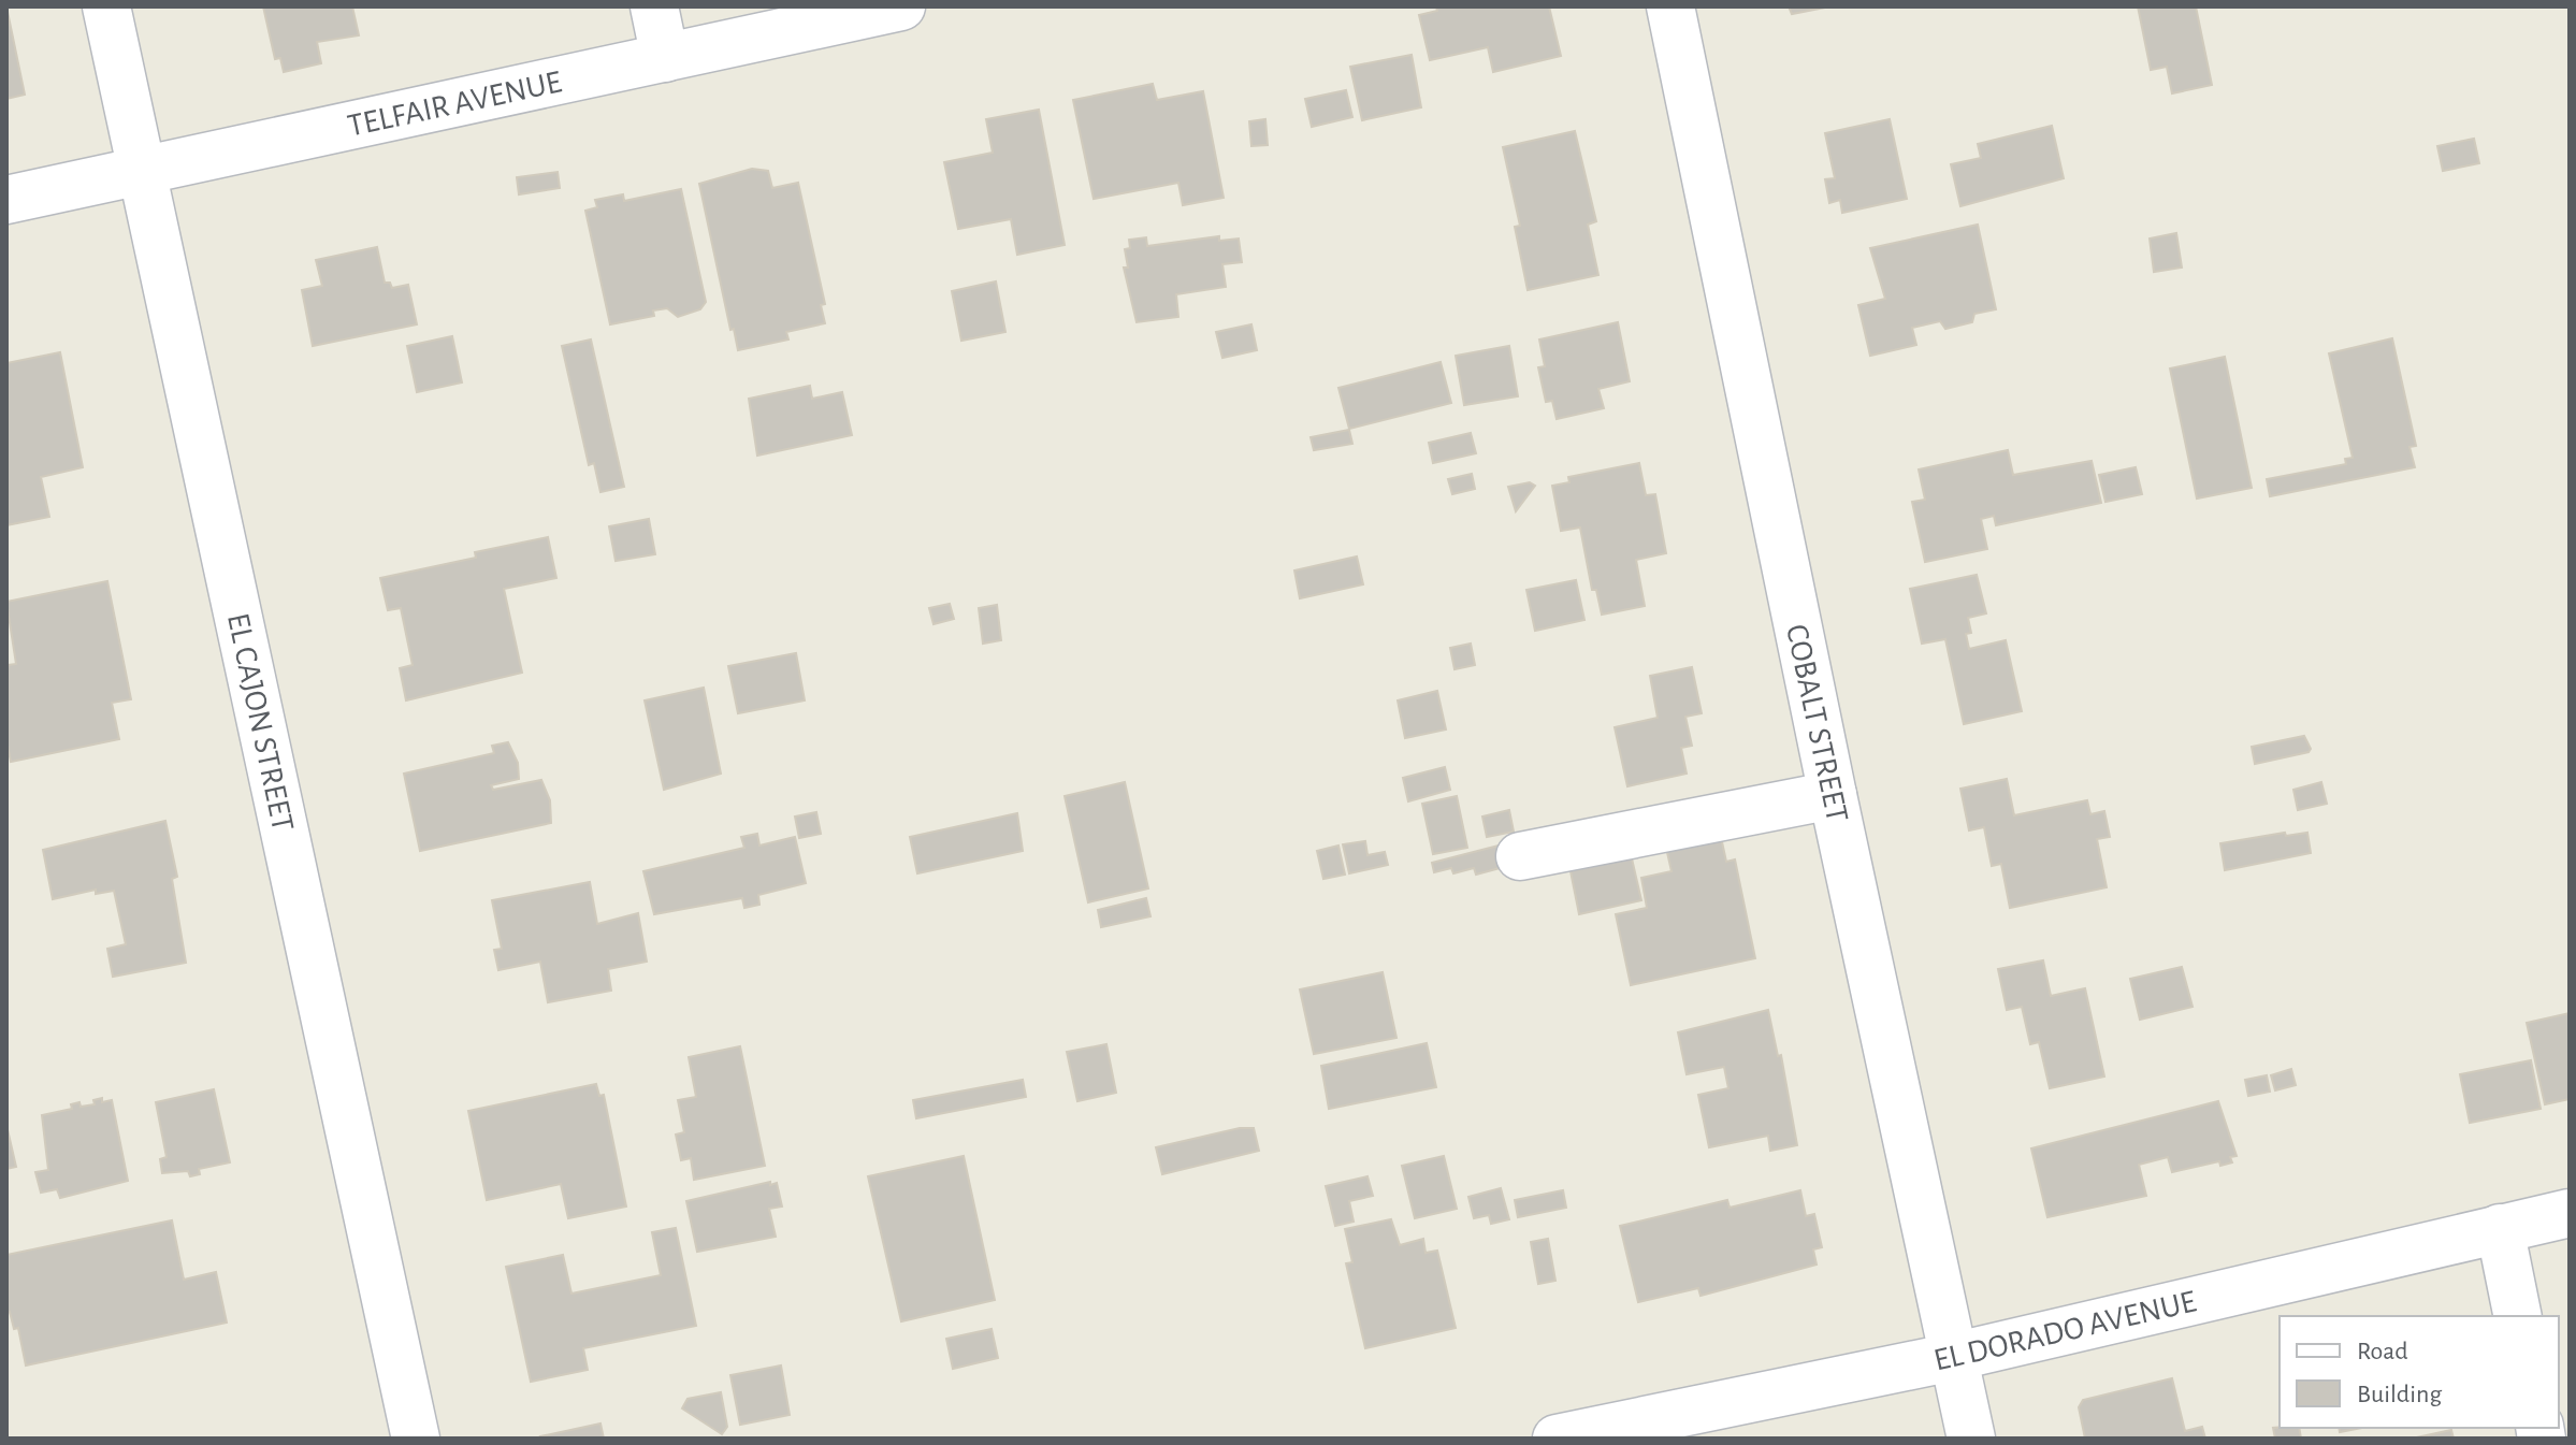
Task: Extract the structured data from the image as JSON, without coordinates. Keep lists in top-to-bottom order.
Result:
{
  "streets": {
    "street": [
      "TELFAIR AVENUE",
      "EL CAJON STREET",
      "COBALT STREET",
      "EL DORADO AVENUE"
    ]
  },
  "crossings": [
    ["TELFAIR AVENUE", "EL CAJON STREET"],
    ["COBALT STREET", "EL DORADO AVENUE"]
  ],
  "legend": ["Road", "Building"]
}
